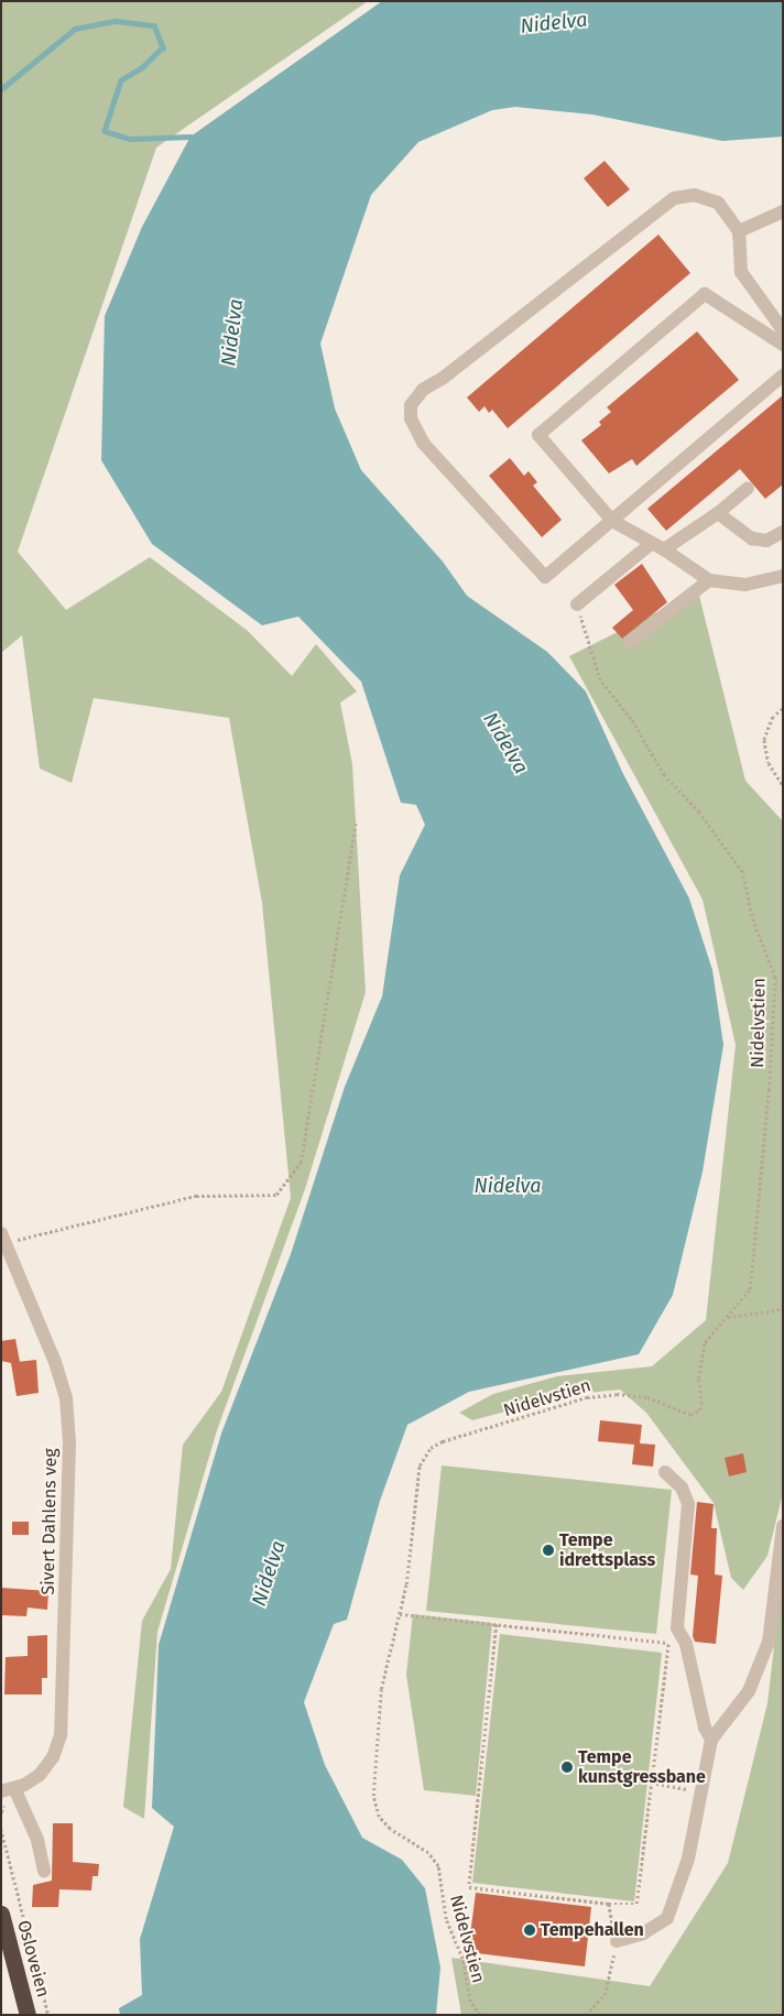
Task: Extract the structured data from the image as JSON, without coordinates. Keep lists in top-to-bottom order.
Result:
{
  "streets": {
    "highway": ["Osloveien"],
    "street": ["Sivert Dahlens veg"],
    "path": ["Nidelvstien"]
  },
  "water": ["Nidelva"],
  "places": ["Tempe idrettsplass", "Tempe kunstgressbane", "Tempehallen"]
}
